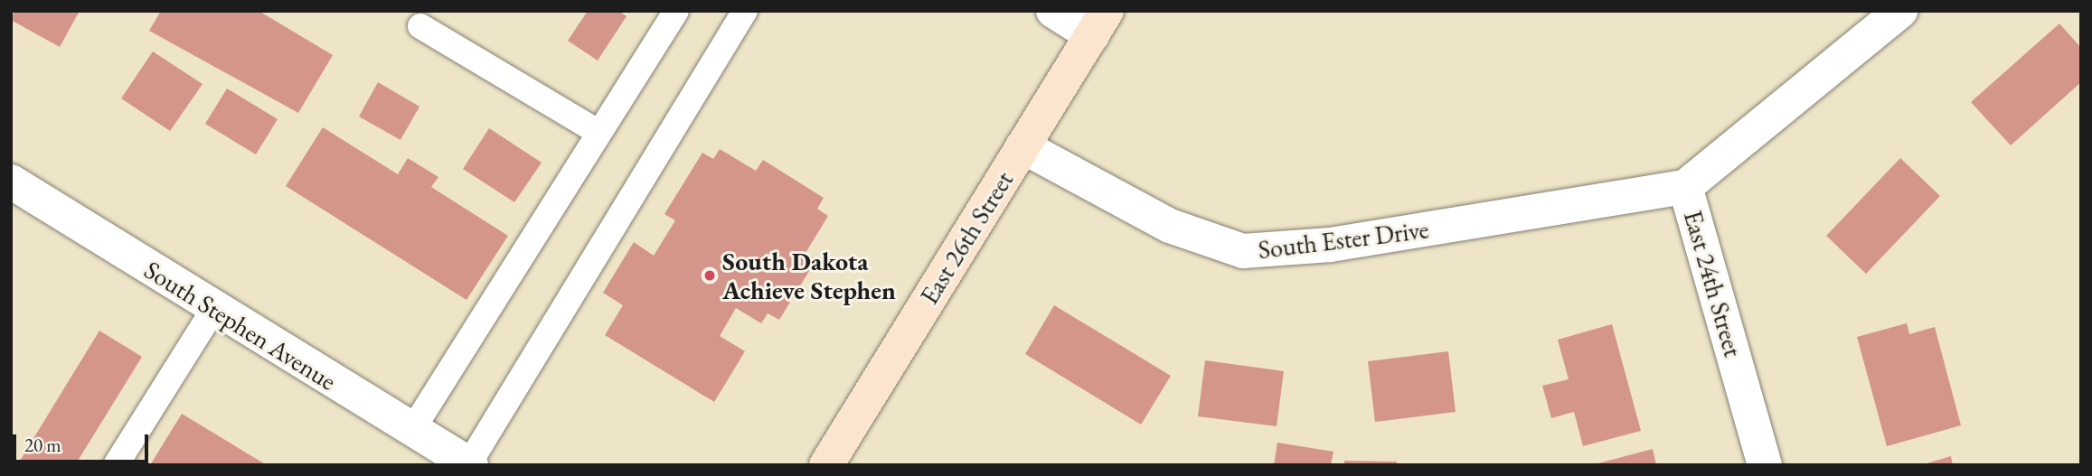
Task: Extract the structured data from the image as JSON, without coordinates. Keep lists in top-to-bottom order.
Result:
{
  "streets": {
    "main road": ["East 26th Street"],
    "street": ["South Ester Drive", "East 24th Street", "South Stephen Avenue"]
  },
  "crossings": [
    ["East 26th Street", "South Ester Drive"],
    ["South Ester Drive", "East 24th Street"]
  ],
  "places": ["South Dakota Achieve Stephen"],
  "scale_bar": "20 m"
}
